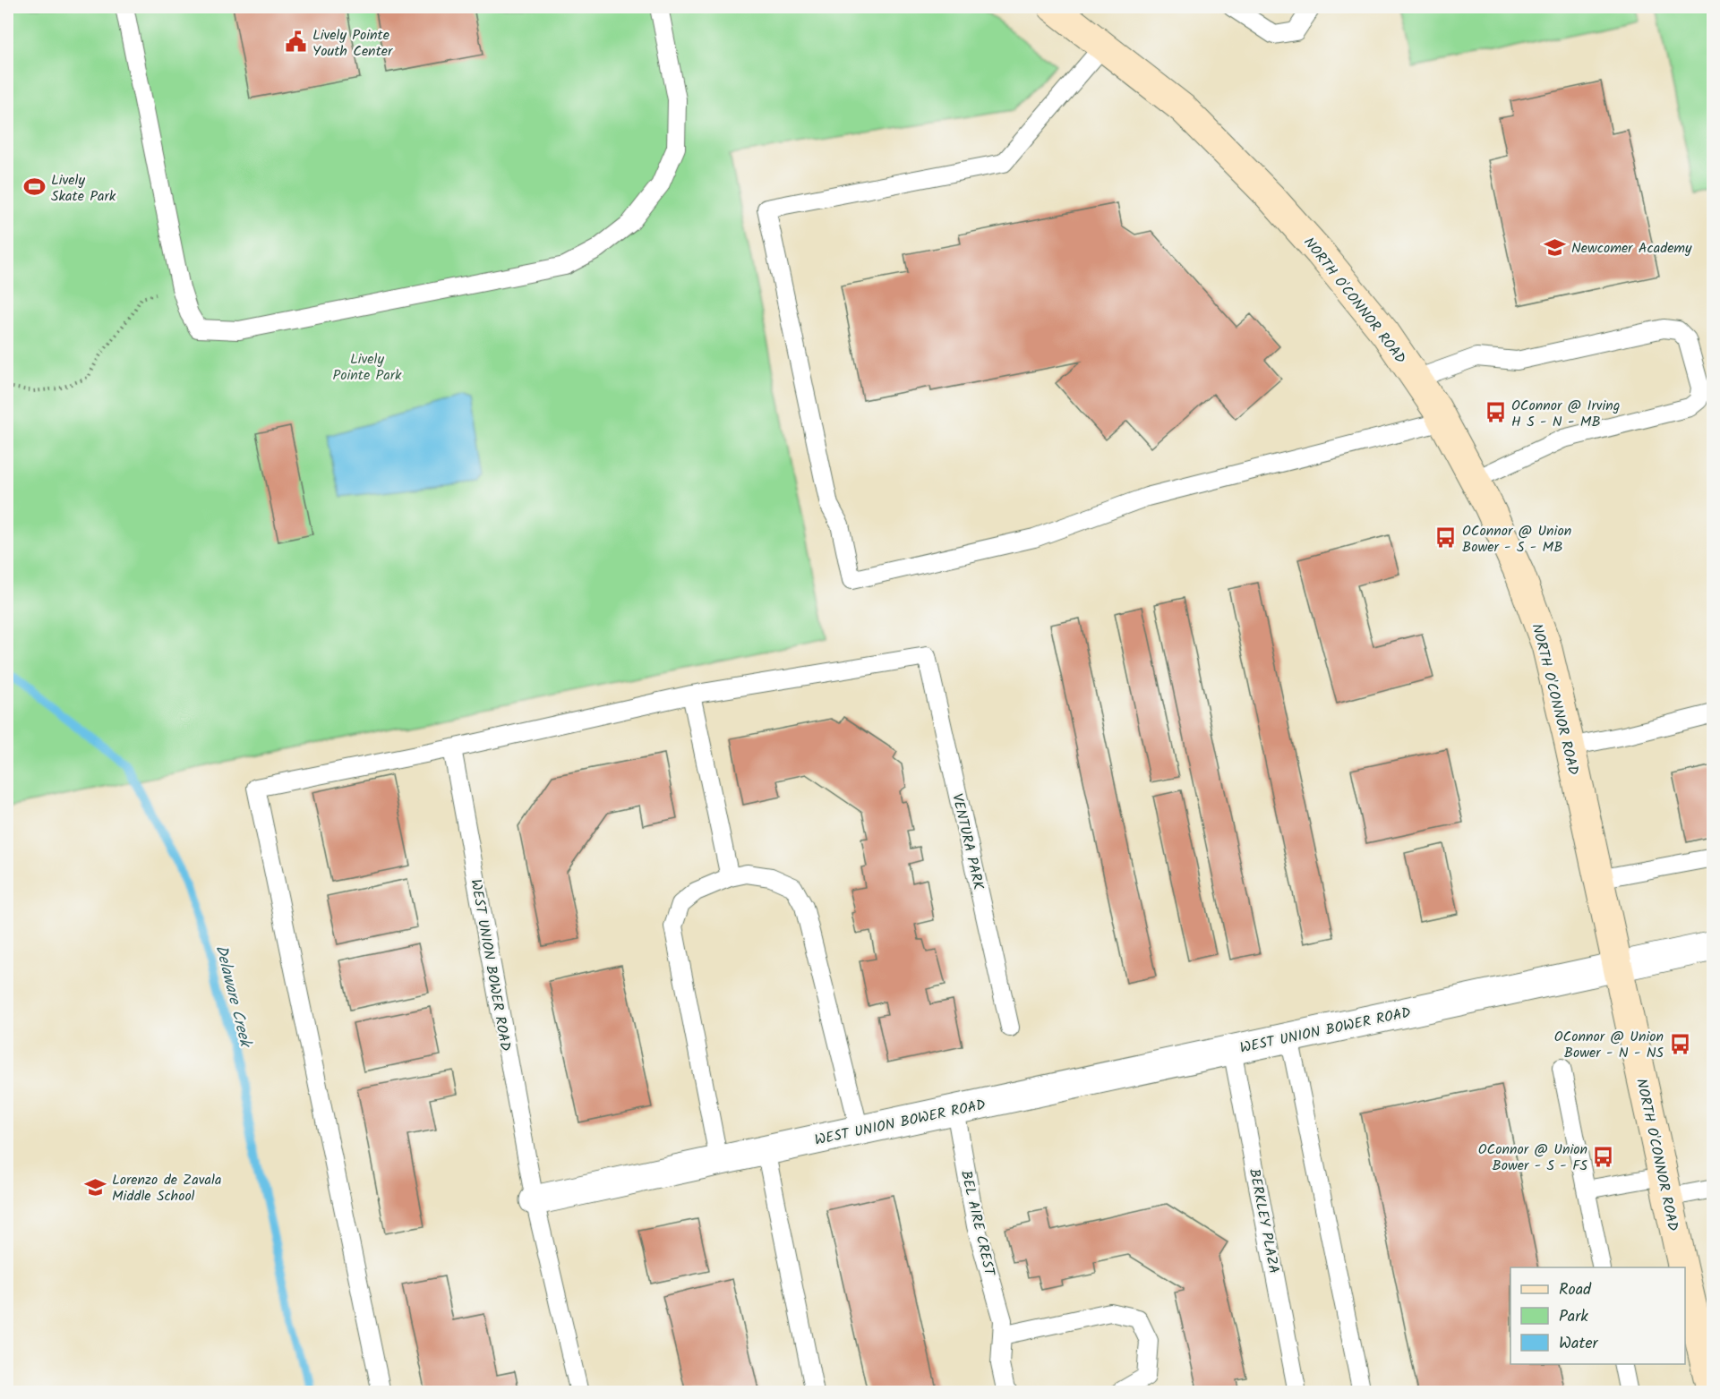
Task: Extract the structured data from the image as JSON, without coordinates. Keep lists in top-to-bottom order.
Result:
{
  "streets": {
    "main road": ["NORTH O'CONNOR ROAD"],
    "street": ["WEST UNION BOWER ROAD"],
    "lane": ["VENTURA PARK", "BERKLEY PLAZA", "BEL AIRE CREST"]
  },
  "crossings": [
    ["NORTH O'CONNOR ROAD", "WEST UNION BOWER ROAD"],
    ["WEST UNION BOWER ROAD", "BERKLEY PLAZA"],
    ["WEST UNION BOWER ROAD", "BEL AIRE CREST"]
  ],
  "water": ["Delaware Creek"],
  "parks": ["Lively Pointe Park"],
  "places": {
    "public building": ["Lively Pointe Youth Center"],
    "sports": ["Lively Skate Park"],
    "school or university": ["Newcomer Academy", "Lorenzo de Zavala Middle School"],
    "bus stop": [
      "OConnor @ Irving H S - N - MB",
      "OConnor @ Union Bower - S - MB",
      "OConnor @ Union Bower - N - NS",
      "OConnor @ Union Bower - S - FS"
    ]
  },
  "legend": ["Road", "Park", "Water"]
}
